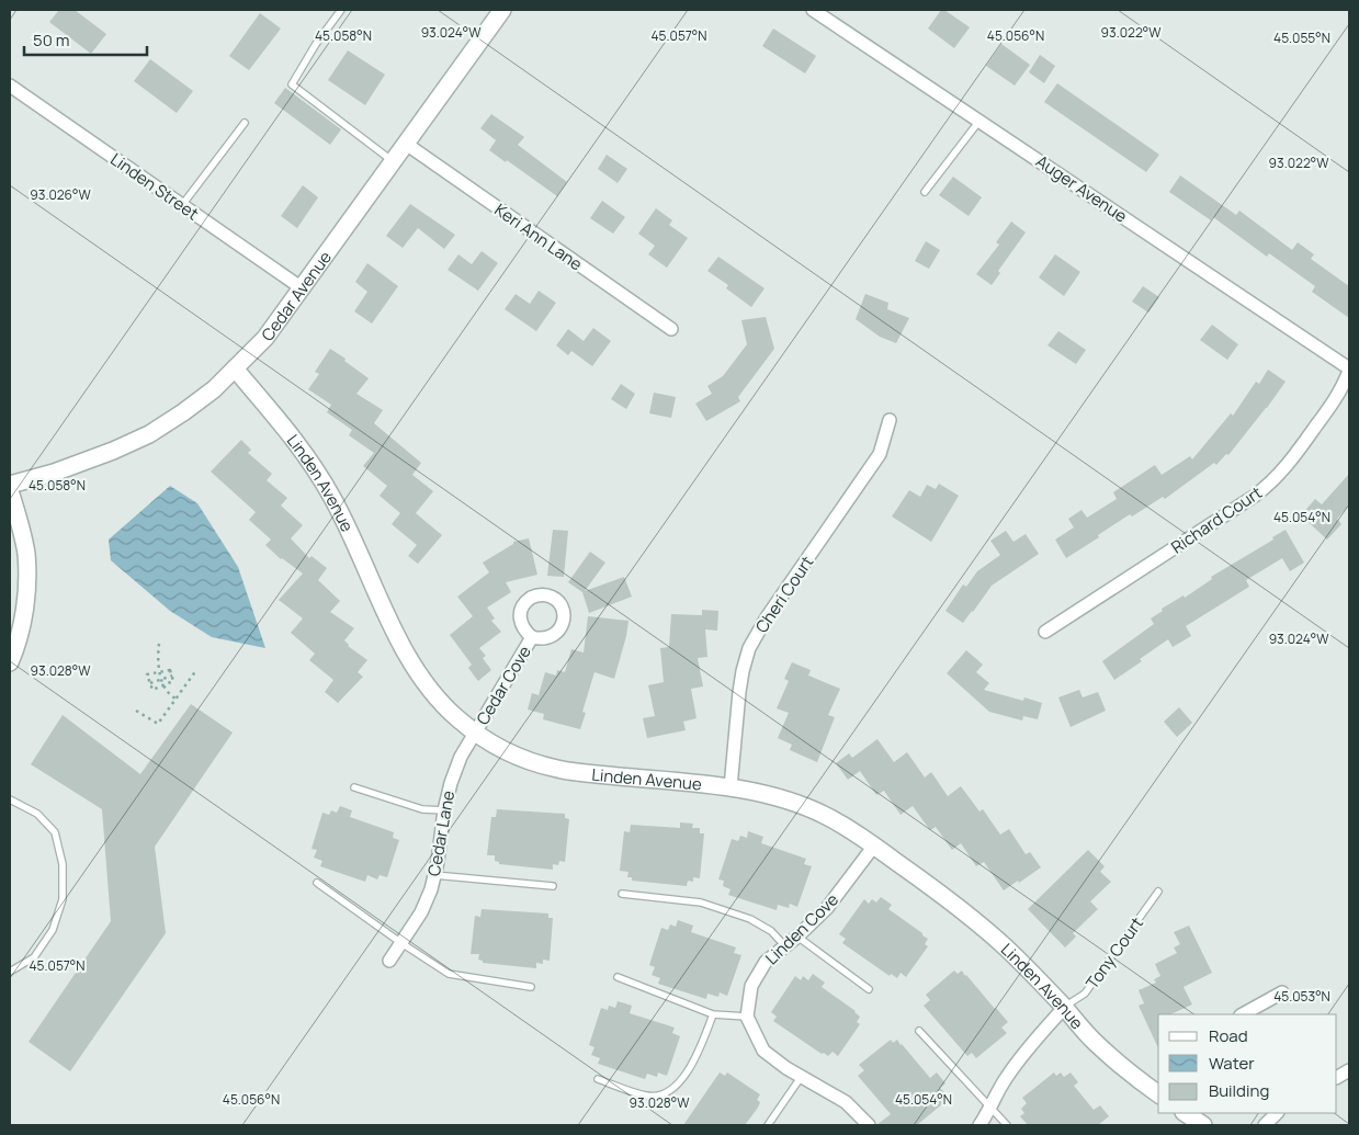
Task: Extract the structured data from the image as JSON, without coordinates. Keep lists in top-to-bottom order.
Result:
{
  "streets": {
    "street": [
      "Linden Street",
      "Auger Avenue",
      "Keri Ann Lane",
      "Cedar Avenue",
      "Linden Avenue",
      "Richard Court",
      "Cheri Court",
      "Cedar Cove",
      "Cedar Lane",
      "Linden Cove"
    ],
    "lane": ["Tony Court"]
  },
  "crossings": [
    ["Linden Street", "Cedar Avenue"],
    ["Auger Avenue", "Richard Court"],
    ["Keri Ann Lane", "Cedar Avenue"],
    ["Cedar Avenue", "Linden Avenue"],
    ["Linden Avenue", "Cheri Court"],
    ["Linden Avenue", "Cedar Cove"],
    ["Linden Avenue", "Cedar Lane"],
    ["Linden Avenue", "Linden Cove"],
    ["Linden Avenue", "Tony Court"],
    ["Cedar Cove", "Cedar Lane"]
  ],
  "legend": ["Road", "Water", "Building"],
  "scale_bar": "50 m",
  "coordinates": [
    "93.022°W",
    "93.024°W",
    "45.058°N",
    "45.057°N",
    "45.056°N",
    "45.055°N",
    "93.026°W",
    "45.054°N",
    "93.028°W",
    "45.053°N"
  ]
}
